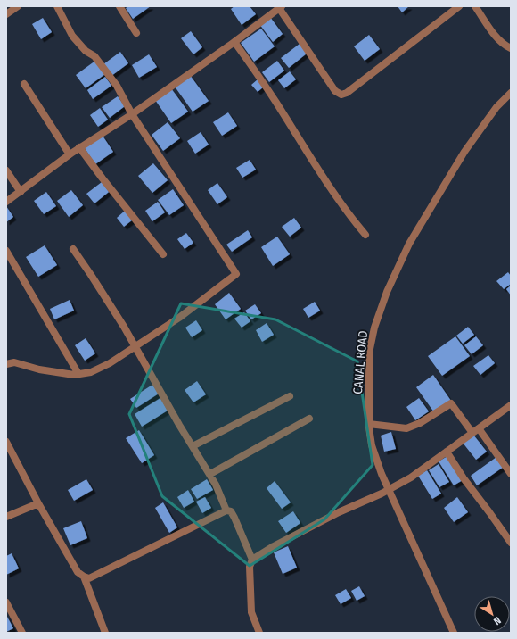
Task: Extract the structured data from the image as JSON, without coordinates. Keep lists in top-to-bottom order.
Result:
{
  "streets": {
    "street": ["CANAL ROAD"]
  },
  "north": "bottom right"
}
